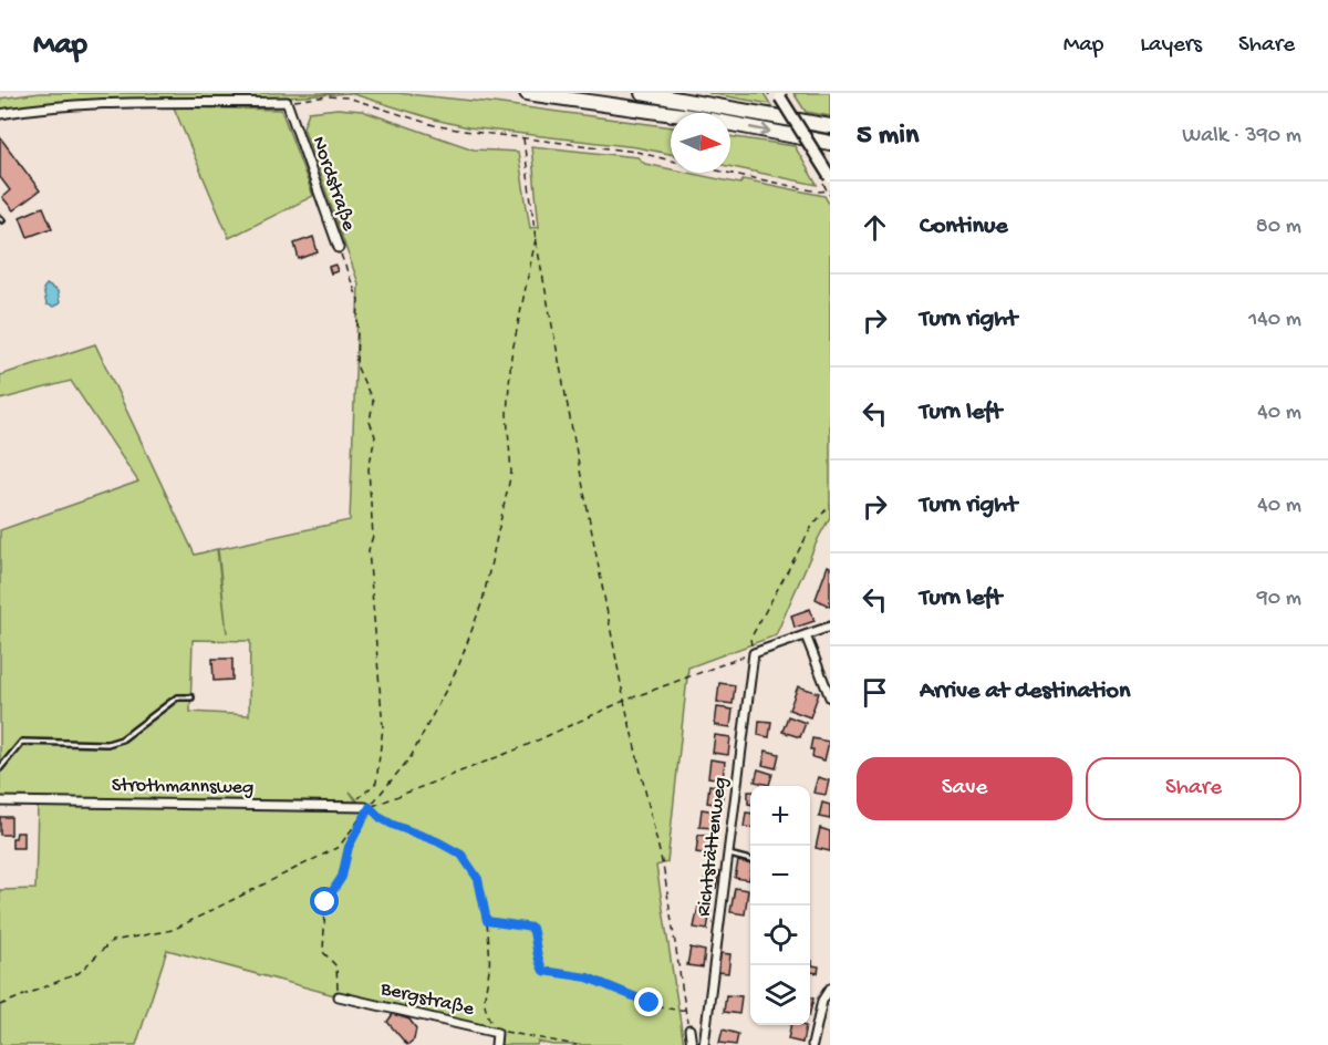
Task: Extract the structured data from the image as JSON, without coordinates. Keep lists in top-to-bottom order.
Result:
{
  "streets": {
    "street": [
      "Nordstraße",
      "Strothmannsweg",
      "Richtstättenweg",
      "Bergstraße"
    ]
  },
  "north": "right",
  "page": {
    "header": "Map",
    "nav": ["Map", "Layers", "Share"],
    "heading": ["5 min", "Walk · 390 m"],
    "list": [
      ["Continue", "80 m"],
      ["Turn right", "140 m"],
      ["Turn left", "40 m"],
      ["Turn right", "40 m"],
      ["Turn left", "90 m"],
      "Arrive at destination"
    ],
    "buttons": ["Save", "Share"],
    "map_buttons": ["+", "−"]
  }
}
